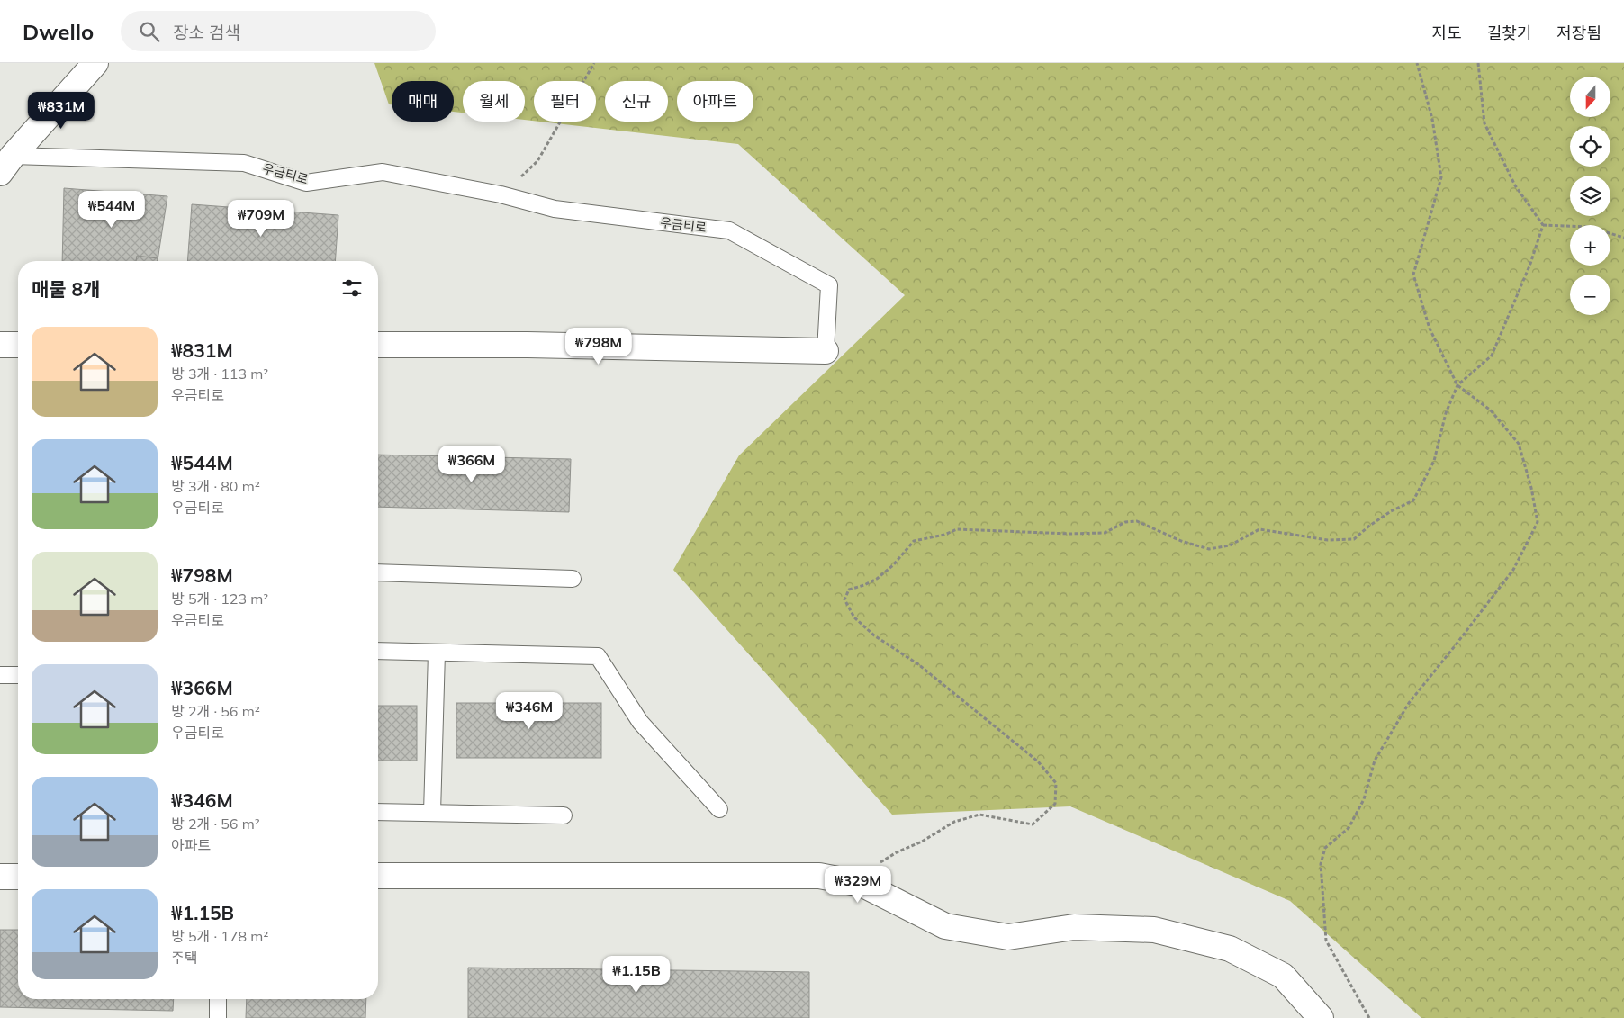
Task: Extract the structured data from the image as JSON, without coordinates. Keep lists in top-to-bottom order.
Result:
{
  "streets": {
    "street": ["우금티로"]
  },
  "north": "bottom",
  "page": {
    "header": "Dwello",
    "search": "장소 검색",
    "nav": ["지도", "길찾기", "저장됨"],
    "map_buttons": ["+", "−"],
    "chip": [
      "매매",
      "월세",
      "필터",
      "신규",
      "아파트"
    ],
    "price": [
      "₩831M",
      "₩544M",
      "₩709M",
      "₩798M",
      "₩366M",
      "₩346M",
      "₩329M",
      "₩1.15B"
    ],
    "heading": "매물 8개",
    "list": [
      {
        "name": "₩831M",
        "note": "방 3개 · 113 m² · 우금티로"
      },
      {
        "name": "₩544M",
        "note": "방 3개 · 80 m² · 우금티로"
      },
      {
        "name": "₩798M",
        "note": "방 5개 · 123 m² · 우금티로"
      },
      {
        "name": "₩366M",
        "note": "방 2개 · 56 m² · 우금티로"
      },
      {
        "name": "₩346M",
        "note": "방 2개 · 56 m² · 아파트"
      },
      {
        "name": "₩1.15B",
        "note": "방 5개 · 178 m² · 주택"
      }
    ]
  }
}
